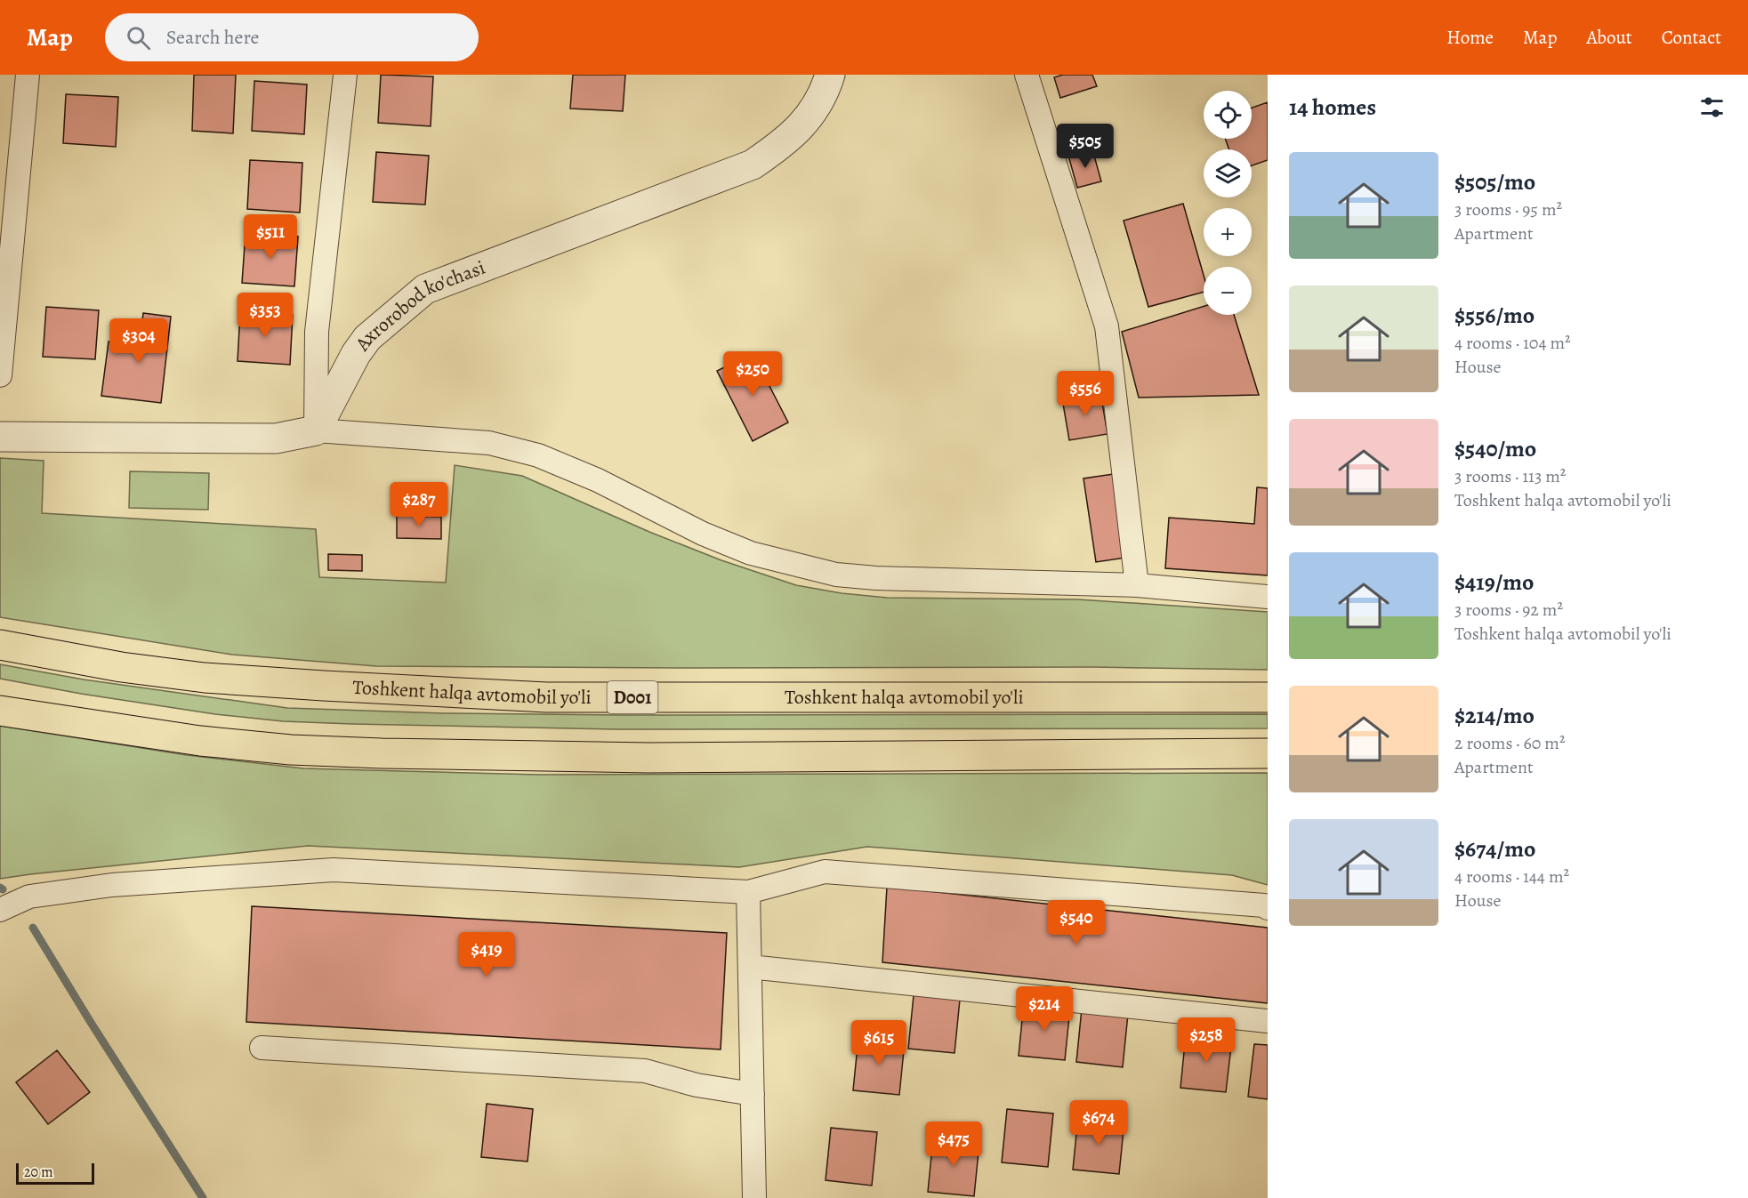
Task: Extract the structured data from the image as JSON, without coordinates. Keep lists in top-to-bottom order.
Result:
{
  "streets": {
    "highway": ["Toshkent halqa avtomobil yo'li", "D001"],
    "street": ["Axrorobod ko'chasi"]
  },
  "scale_bar": "20 m",
  "page": {
    "header": "Map",
    "search": "Search here",
    "nav": [
      "Home",
      "Map",
      "About",
      "Contact"
    ],
    "heading": "14 homes",
    "map_buttons": ["+", "−"],
    "price": [
      "$505",
      "$511",
      "$353",
      "$304",
      "$250",
      "$556",
      "$287",
      "$540",
      "$419",
      "$214",
      "$258",
      "$615",
      "$674",
      "$475"
    ],
    "list": [
      {
        "name": "$505/mo",
        "note": "3 rooms · 95 m² · Apartment"
      },
      {
        "name": "$556/mo",
        "note": "4 rooms · 104 m² · House"
      },
      {
        "name": "$540/mo",
        "note": "3 rooms · 113 m² · Toshkent halqa avtomobil yo'li"
      },
      {
        "name": "$419/mo",
        "note": "3 rooms · 92 m² · Toshkent halqa avtomobil yo'li"
      },
      {
        "name": "$214/mo",
        "note": "2 rooms · 60 m² · Apartment"
      },
      {
        "name": "$674/mo",
        "note": "4 rooms · 144 m² · House"
      }
    ],
    "scale": "20 m"
  }
}
